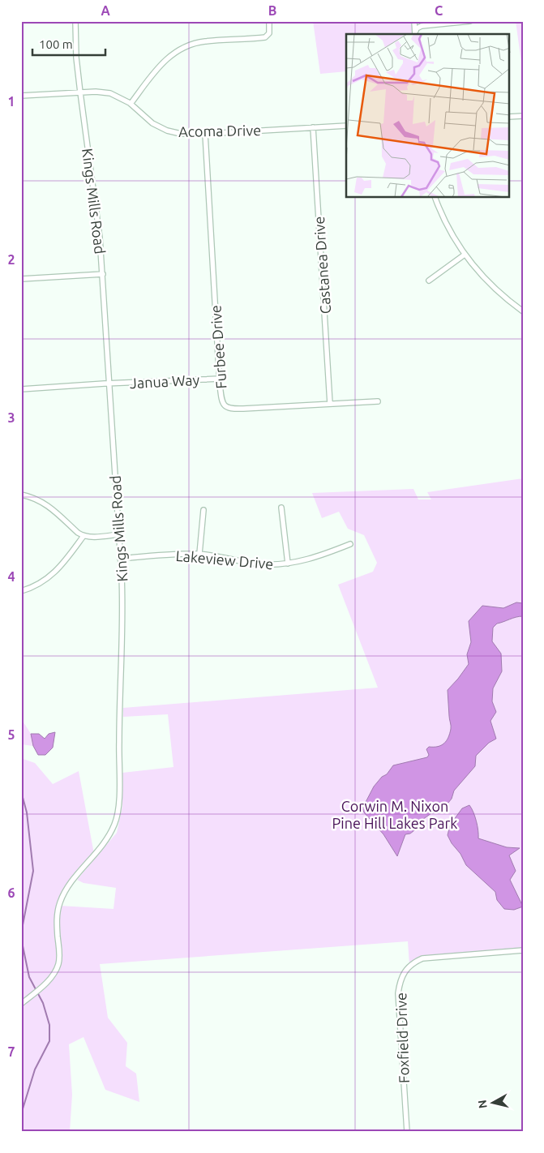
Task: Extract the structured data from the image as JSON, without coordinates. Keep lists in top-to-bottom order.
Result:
{
  "streets": {
    "street": [
      "Acoma Drive",
      "Kings Mills Road",
      "Castanea Drive",
      "Furbee Drive",
      "Janua Way",
      "Lakeview Drive",
      "Foxfield Drive"
    ]
  },
  "crossings": [
    ["Acoma Drive", "Kings Mills Road"],
    ["Acoma Drive", "Castanea Drive"],
    ["Acoma Drive", "Furbee Drive"],
    ["Kings Mills Road", "Janua Way"],
    ["Kings Mills Road", "Lakeview Drive"],
    ["Castanea Drive", "Furbee Drive"],
    ["Furbee Drive", "Janua Way"]
  ],
  "parks": ["Corwin M. Nixon Pine Hill Lakes Park"],
  "scale_bar": "100 m",
  "north": "left",
  "grid": {
    "columns": ["A", "B", "C"],
    "rows": [
      "1",
      "2",
      "3",
      "4",
      "5",
      "6",
      "7"
    ]
  }
}
